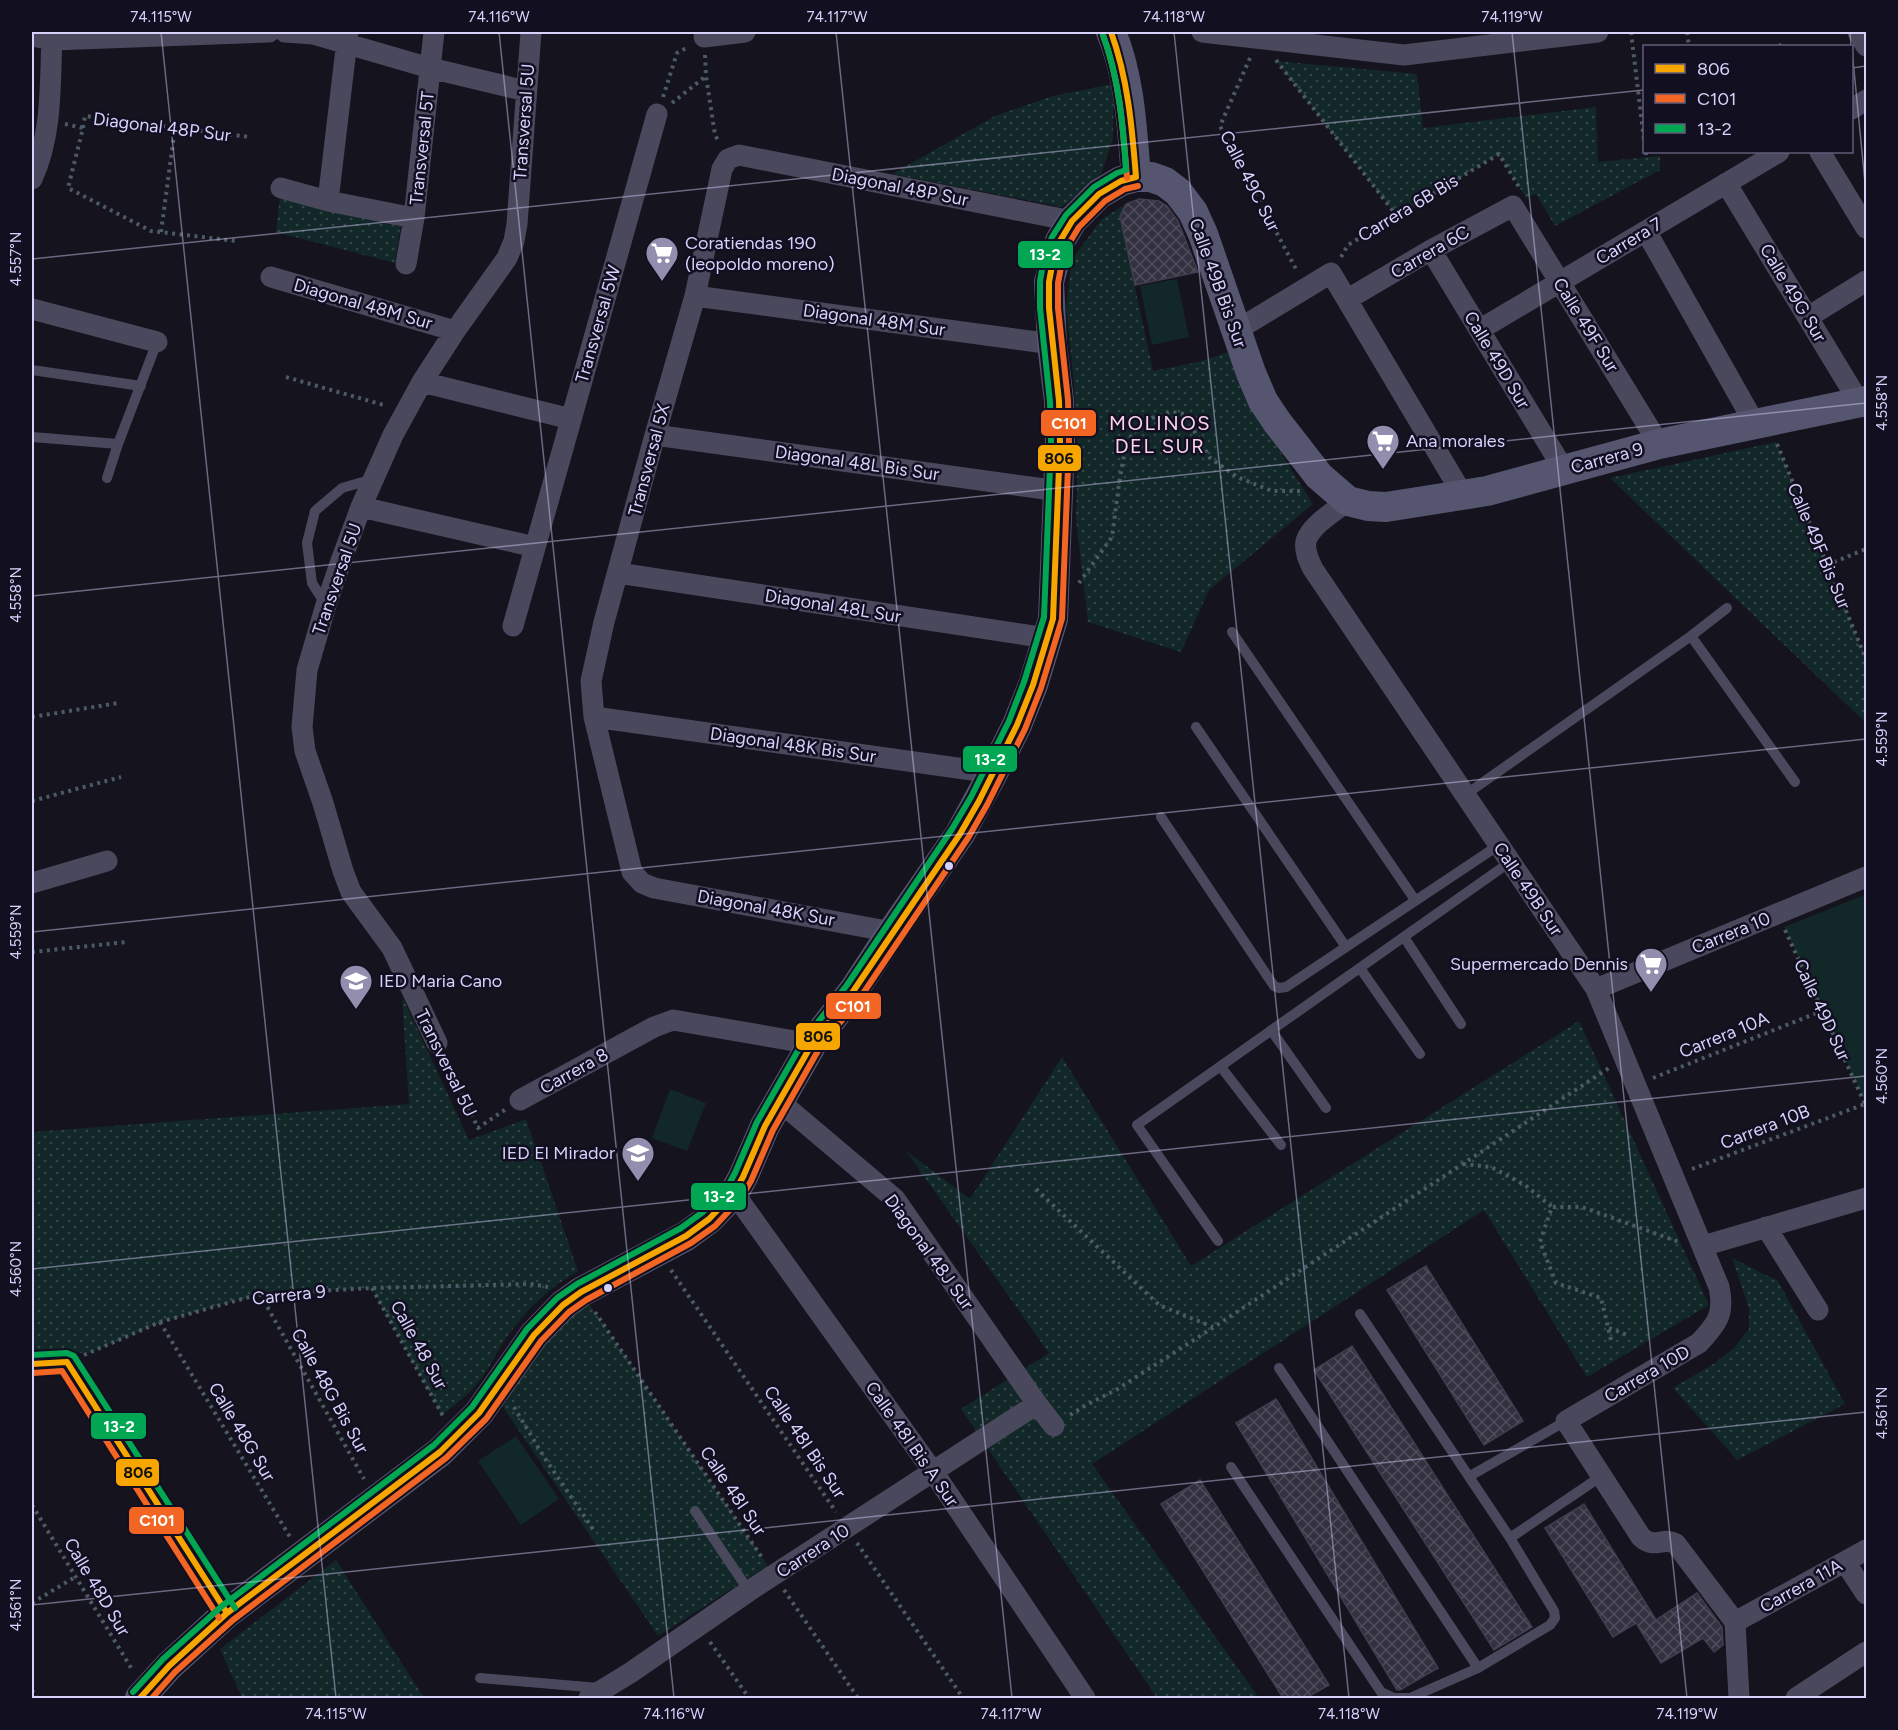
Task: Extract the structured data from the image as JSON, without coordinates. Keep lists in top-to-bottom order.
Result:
{
  "streets": {
    "street": [
      "Transversal 5U",
      "Diagonal 48P Sur",
      "Transversal 5T",
      "Carrera 7",
      "Carrera 6C",
      "Calle 49B Bis Sur",
      "Calle 49G Sur",
      "Diagonal 48M Sur",
      "Transversal 5W",
      "Calle 49F Sur",
      "Calle 49D Sur",
      "Carrera 9",
      "Transversal 5X",
      "Diagonal 48L Bis Sur",
      "Diagonal 48L Sur",
      "Diagonal 48K Bis Sur",
      "Calle 49B Sur",
      "Diagonal 48K Sur",
      "Carrera 10",
      "Carrera 8",
      "Diagonal 48J Sur",
      "Carrera 10D",
      "Calle 48I Bis A Sur",
      "Carrera 11A"
    ],
    "path": [
      "Calle 49C Sur",
      "Carrera 6B Bis",
      "Calle 49F Bis Sur",
      "Carrera 10A",
      "Carrera 10B",
      "Calle 48 Sur",
      "Calle 48G Bis Sur",
      "Calle 48G Sur",
      "Calle 48I Bis Sur",
      "Calle 48I Sur",
      "Calle 48D Sur"
    ]
  },
  "crossings": [
    ["Transversal 5U", "Diagonal 48M Sur"],
    ["Transversal 5U", "Carrera 8"],
    ["Diagonal 48P Sur", "Transversal 5X"],
    ["Carrera 6B Bis", "Carrera 6C"],
    ["Carrera 6B Bis", "Calle 49F Sur"],
    ["Carrera 7", "Calle 49G Sur"],
    ["Carrera 7", "Calle 49F Sur"],
    ["Carrera 7", "Calle 49D Sur"],
    ["Carrera 6C", "Calle 49F Sur"],
    ["Carrera 6C", "Calle 49D Sur"],
    ["Calle 49B Bis Sur", "Carrera 9"],
    ["Calle 49B Bis Sur", "Calle 49B Sur"],
    ["Calle 49G Sur", "Carrera 9"],
    ["Diagonal 48M Sur", "Transversal 5X"],
    ["Calle 49F Sur", "Carrera 9"],
    ["Calle 49D Sur", "Carrera 9"],
    ["Calle 49D Sur", "Carrera 10"],
    ["Calle 49D Sur", "Carrera 10A"],
    ["Calle 49D Sur", "Carrera 10B"],
    ["Carrera 9", "Calle 49F Bis Sur"],
    ["Carrera 9", "Calle 49B Sur"],
    ["Carrera 9", "Calle 48 Sur"],
    ["Carrera 9", "Calle 48G Bis Sur"],
    ["Carrera 9", "Calle 48G Sur"],
    ["Transversal 5X", "Diagonal 48L Bis Sur"],
    ["Transversal 5X", "Diagonal 48L Sur"],
    ["Transversal 5X", "Diagonal 48K Bis Sur"],
    ["Transversal 5X", "Diagonal 48K Sur"],
    ["Calle 49B Sur", "Carrera 10"],
    ["Calle 49B Sur", "Carrera 10A"],
    ["Calle 49B Sur", "Carrera 10B"],
    ["Calle 49B Sur", "Carrera 10D"],
    ["Carrera 10", "Diagonal 48J Sur"],
    ["Carrera 10", "Calle 48I Bis Sur"],
    ["Carrera 10", "Calle 48I Bis A Sur"],
    ["Carrera 10", "Calle 48I Sur"]
  ],
  "districts": ["MOLINOS DEL SUR"],
  "places": {
    "supermarket": ["Coratiendas 190 (leopoldo moreno)", "Ana morales", "Supermercado Dennis"],
    "school or university": ["IED Maria Cano", "IED El Mirador"]
  },
  "lines": ["transit line 806", "transit line C101", "transit line 13-2"],
  "legend": ["806", "C101", "13-2"],
  "coordinates": [
    "74.115°W",
    "74.116°W",
    "74.117°W",
    "74.118°W",
    "74.119°W",
    "4.557°N",
    "4.558°N",
    "4.559°N",
    "4.560°N",
    "4.561°N"
  ]
}
